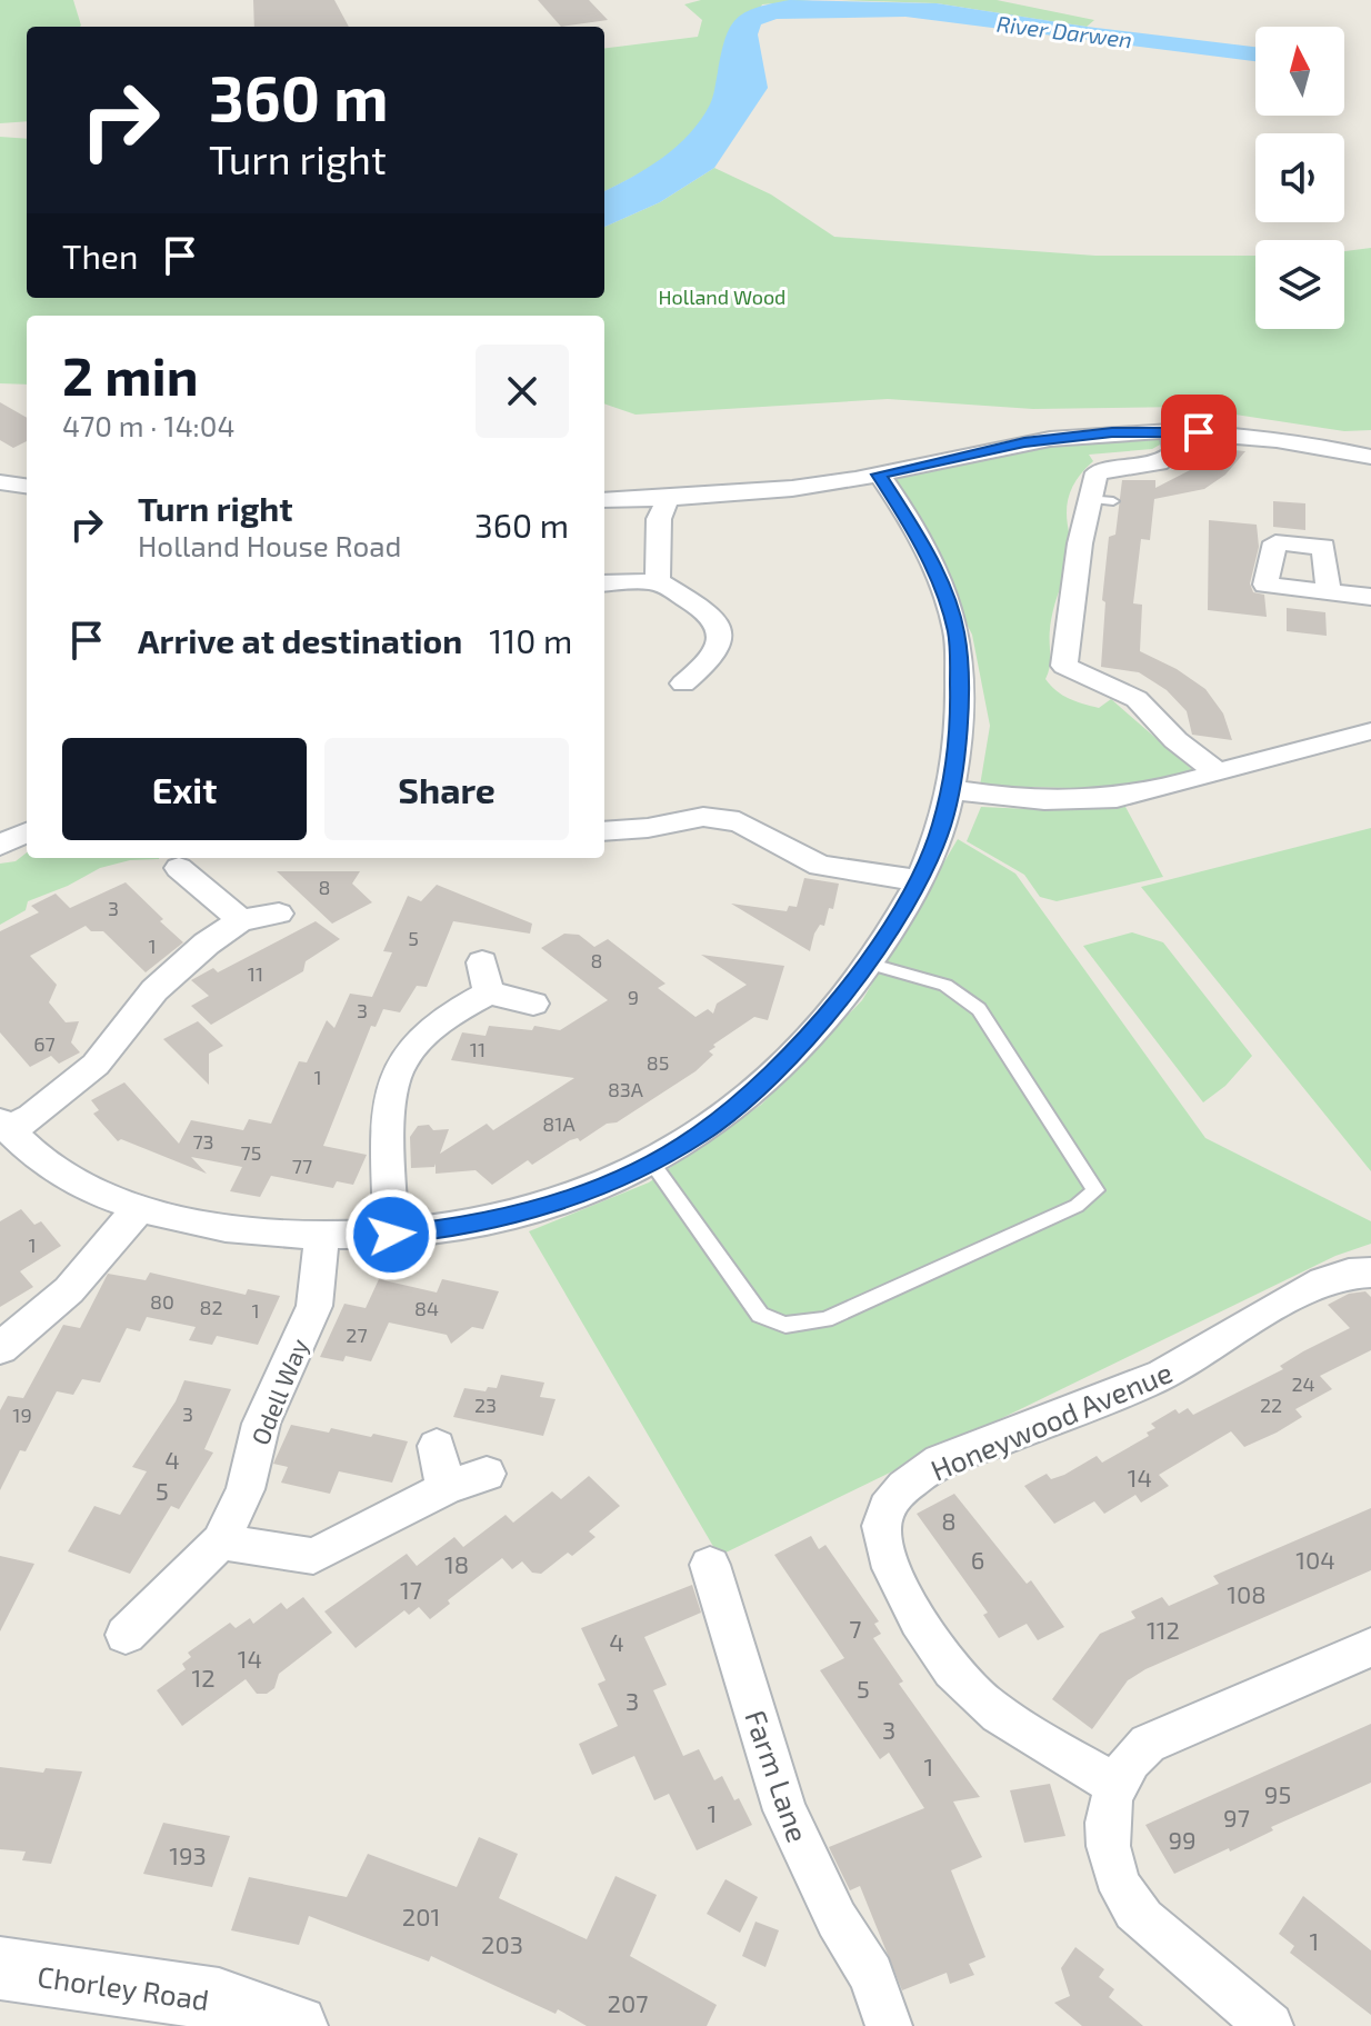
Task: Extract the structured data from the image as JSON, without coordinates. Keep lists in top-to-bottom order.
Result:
{
  "streets": {
    "main road": ["Chorley Road"],
    "street": ["Odell Way", "Honeywood Avenue", "Farm Lane"]
  },
  "water": ["River Darwen"],
  "parks": ["Holland Wood"],
  "house_numbers": [
    "8",
    "3",
    "5",
    "1",
    "8",
    "11",
    "9",
    "3",
    "67",
    "11",
    "85",
    "1",
    "83A",
    "81A",
    "73",
    "75",
    "77",
    "1",
    "80",
    "82",
    "84",
    "1",
    "27",
    "24",
    "23",
    "22",
    "3",
    "19",
    "4",
    "14",
    "5",
    "8",
    "6",
    "104",
    "18",
    "17",
    "108",
    "7",
    "112",
    "4",
    "14",
    "12",
    "5",
    "3",
    "3",
    "1",
    "95",
    "1",
    "97",
    "99",
    "193",
    "201",
    "1",
    "203",
    "207"
  ],
  "north": "top",
  "page": {
    "turn": ["360 m", "Turn right"],
    "then": "Then",
    "heading": ["2 min", "470 m · 14:04"],
    "list": [
      {
        "name": "Turn right",
        "note": "Holland House Road",
        "value": "360 m"
      },
      {
        "name": "Arrive at destination",
        "value": "110 m"
      }
    ],
    "buttons": ["Exit", "Share"]
  }
}
